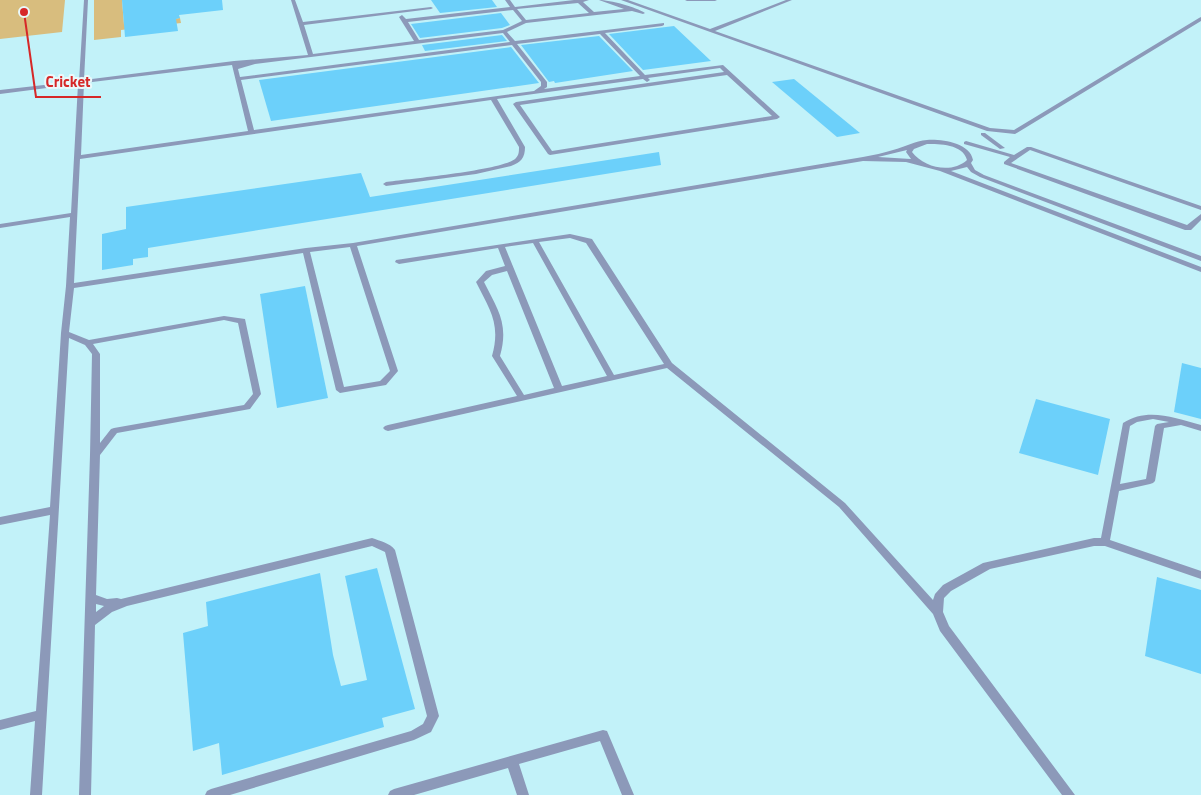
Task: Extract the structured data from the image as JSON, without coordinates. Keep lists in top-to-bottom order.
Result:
{
  "places": ["Cricket"]
}
